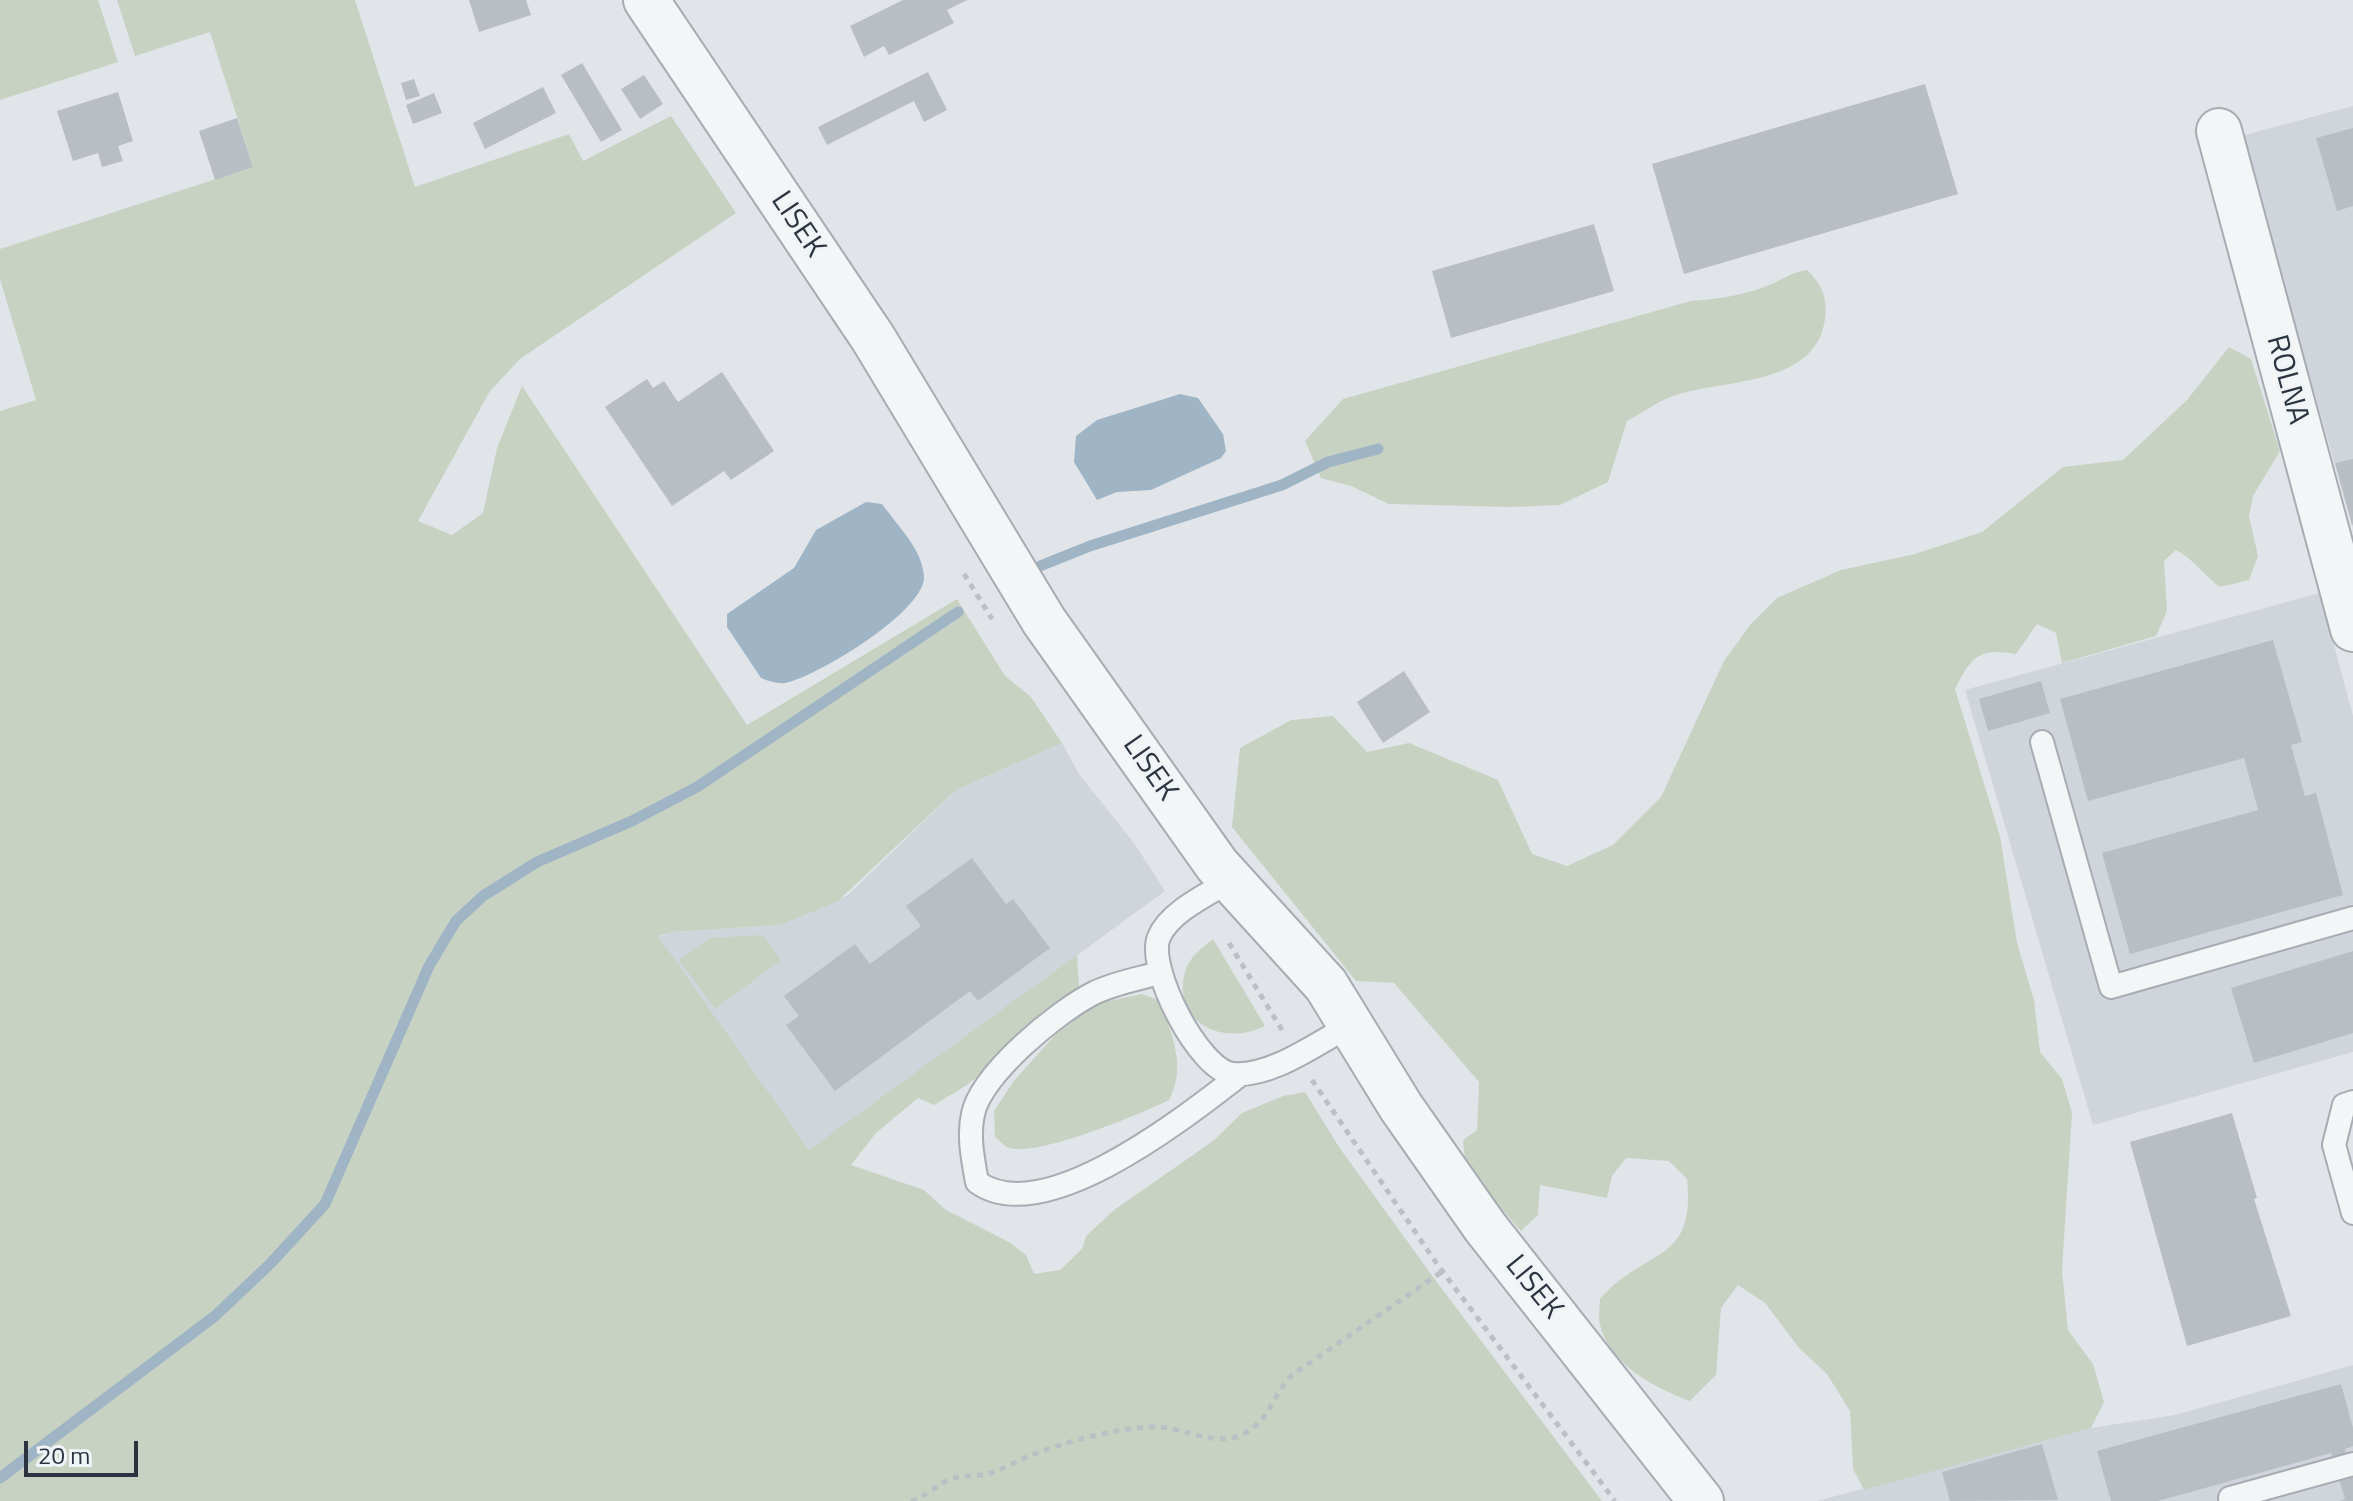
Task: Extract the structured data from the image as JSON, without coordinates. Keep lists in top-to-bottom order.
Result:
{
  "streets": {
    "street": ["LISEK", "ROLNA"]
  },
  "scale_bar": "20 m"
}
